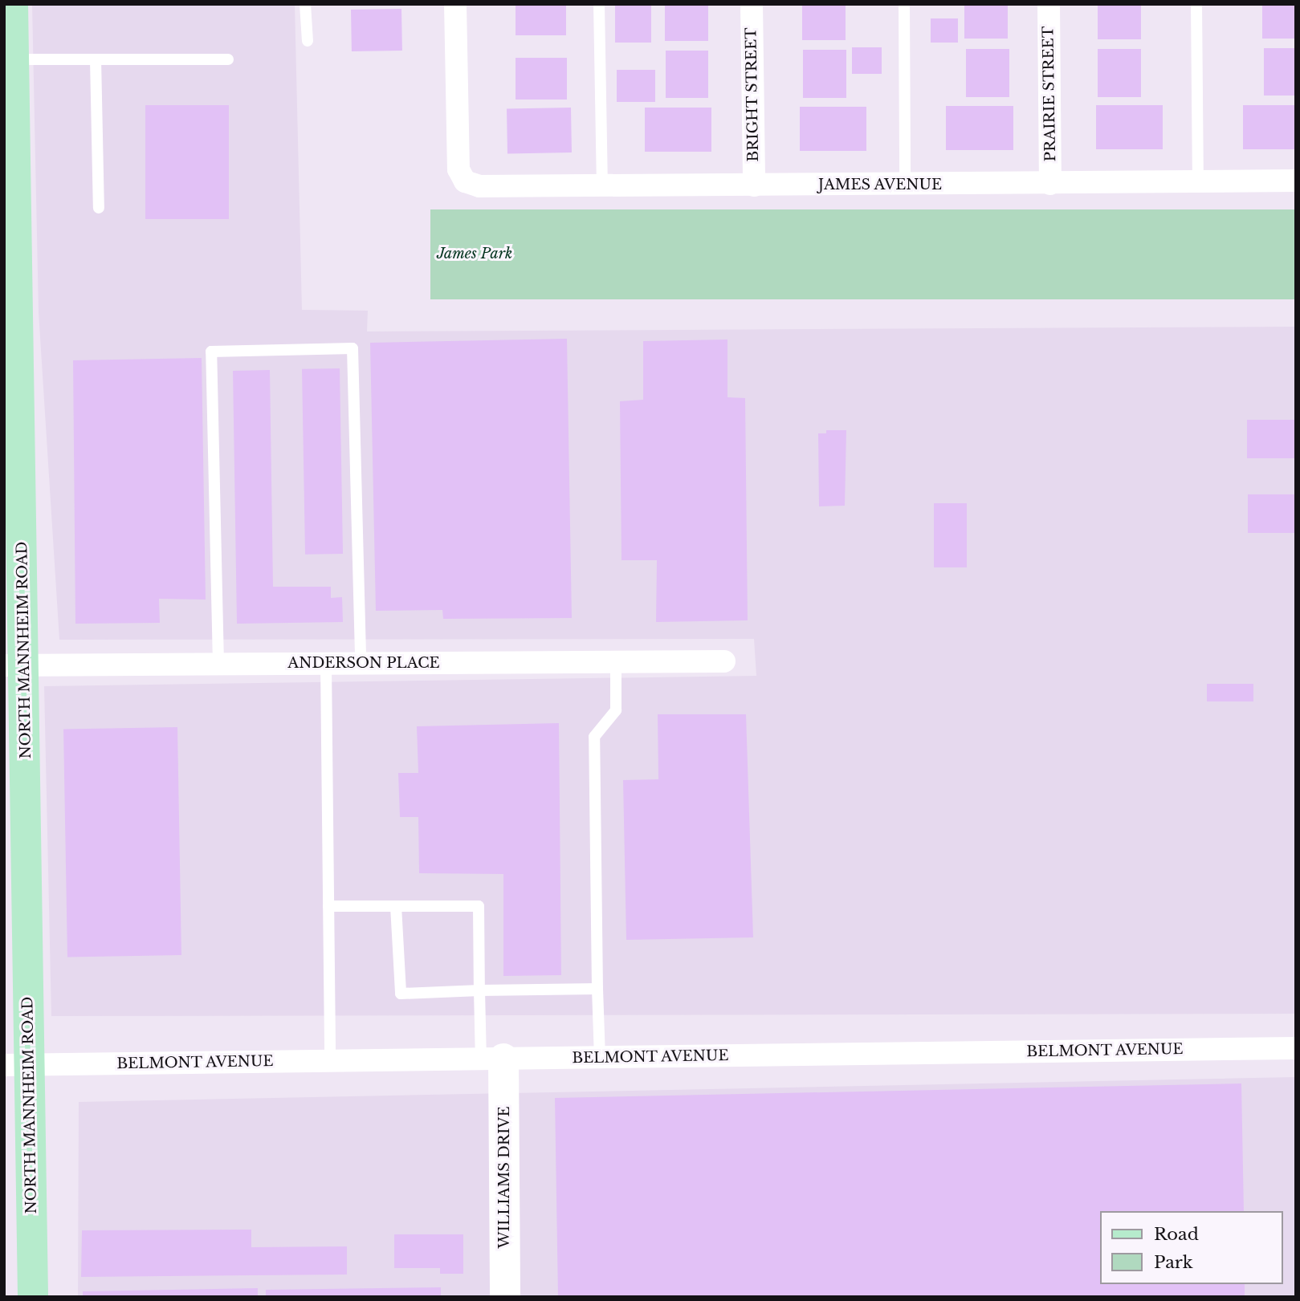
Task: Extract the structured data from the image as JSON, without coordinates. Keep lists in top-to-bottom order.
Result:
{
  "streets": {
    "main road": ["NORTH MANNHEIM ROAD", "WILLIAMS DRIVE"],
    "street": [
      "PRAIRIE STREET",
      "BRIGHT STREET",
      "JAMES AVENUE",
      "ANDERSON PLACE",
      "BELMONT AVENUE"
    ]
  },
  "crossings": [
    ["PRAIRIE STREET", "JAMES AVENUE"],
    ["BRIGHT STREET", "JAMES AVENUE"],
    ["NORTH MANNHEIM ROAD", "ANDERSON PLACE"],
    ["NORTH MANNHEIM ROAD", "BELMONT AVENUE"],
    ["BELMONT AVENUE", "WILLIAMS DRIVE"]
  ],
  "parks": ["James Park"],
  "legend": ["Road", "Park"]
}
